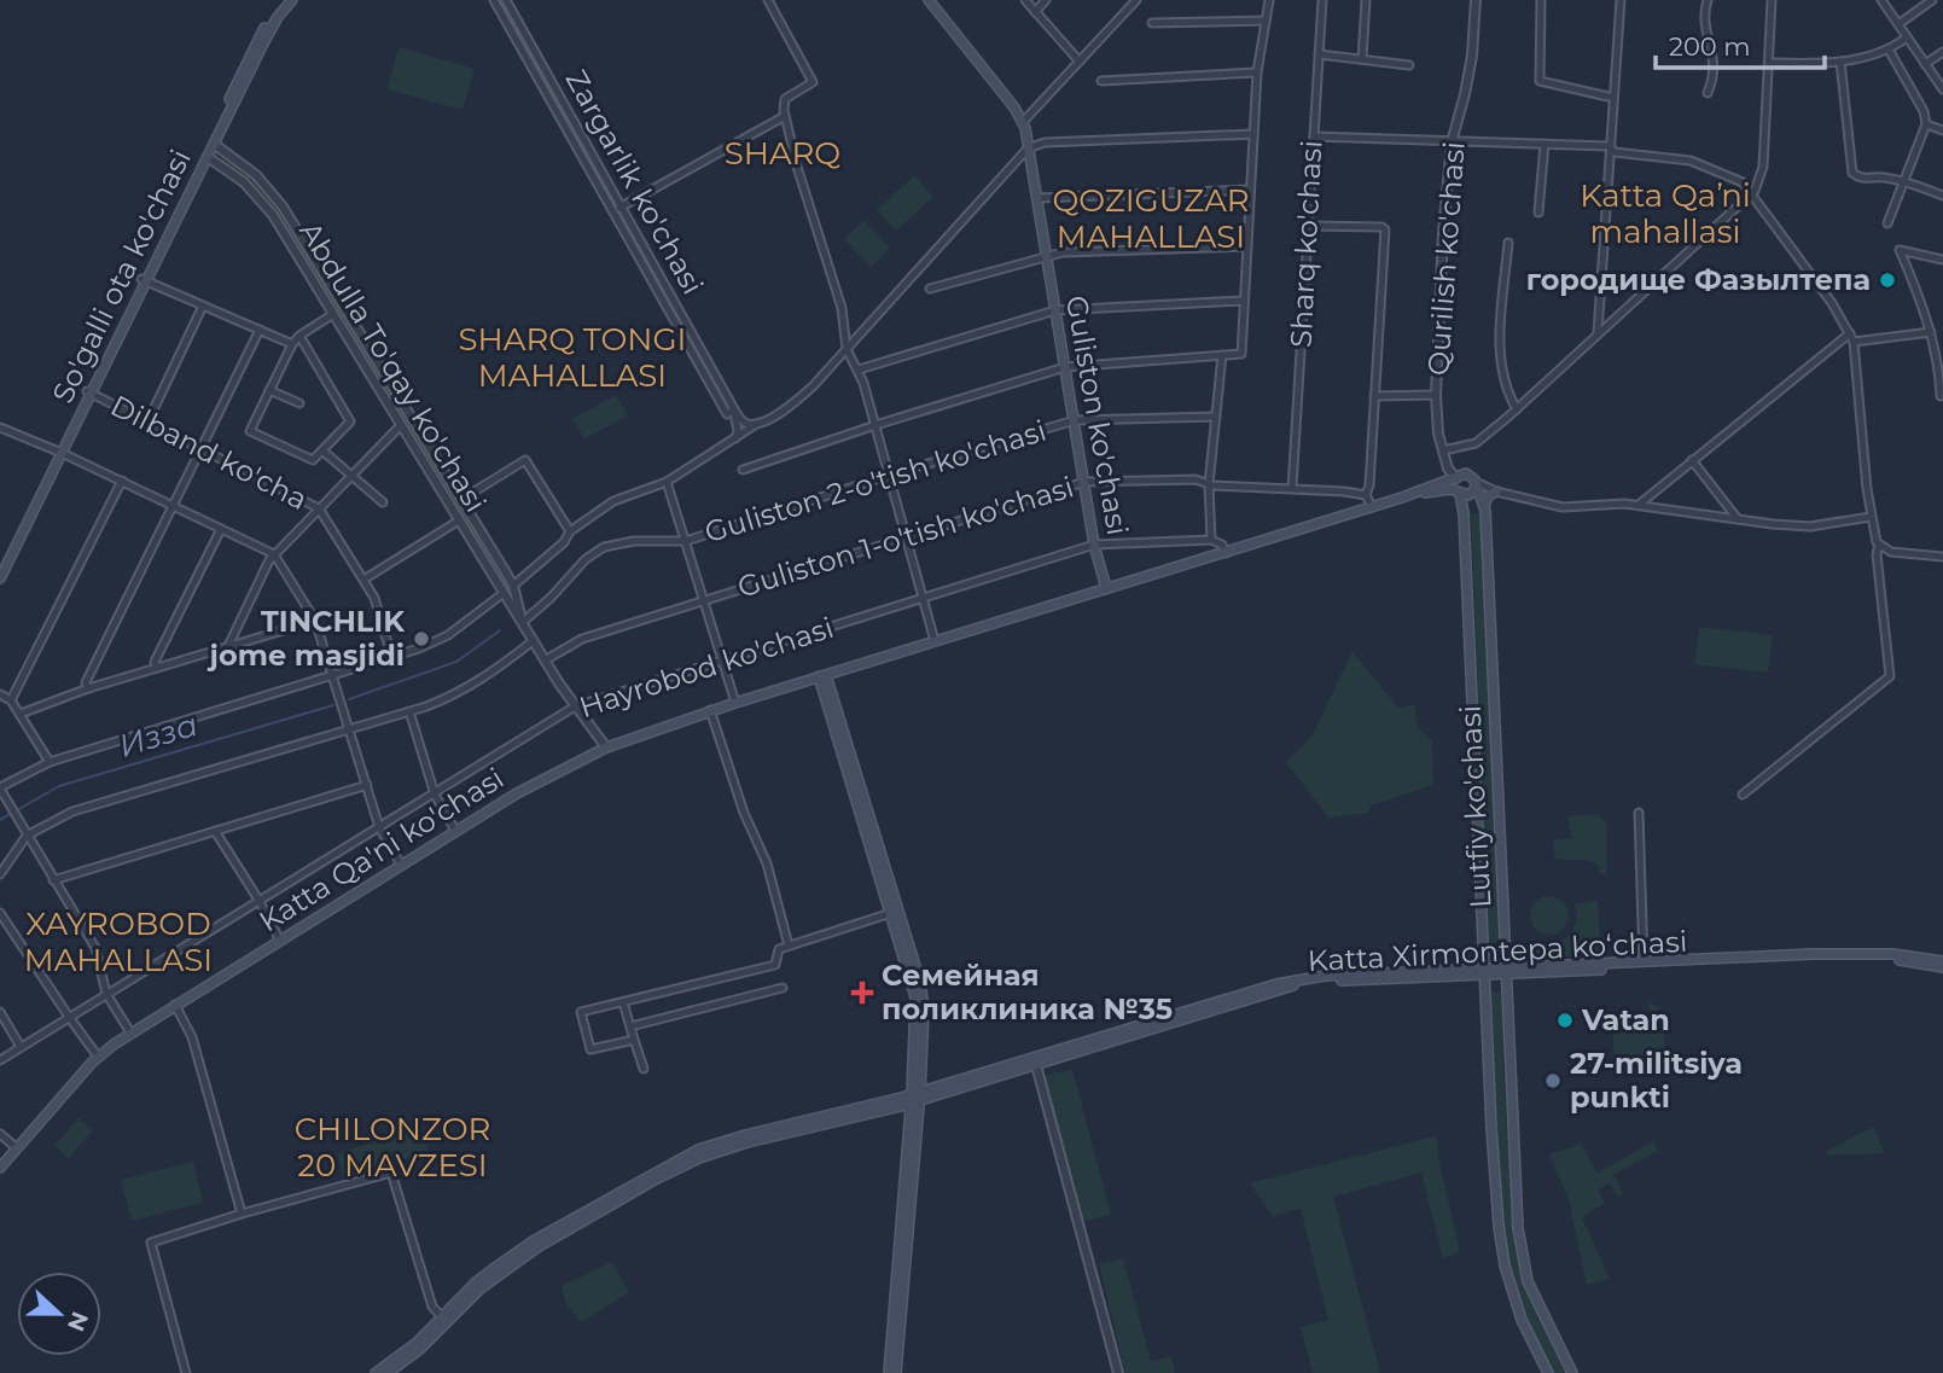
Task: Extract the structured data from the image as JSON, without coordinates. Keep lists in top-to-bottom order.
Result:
{
  "streets": {
    "main road": [
      "So'galli ota ko'chasi",
      "Guliston ko'chasi",
      "Lutfiy ko'chasi",
      "Katta Qa'ni ko'chasi",
      "Katta Xirmontepa koʻchasi"
    ],
    "street": [
      "Zargarlik ko'chasi",
      "Sharq ko'chasi",
      "Qurilish ko'chasi",
      "Abdulla To'qay ko'chasi",
      "Dilband ko'cha",
      "Guliston 2-o'tish ko'chasi",
      "Guliston 1-o'tish ko'chasi",
      "Hayrobod ko'chasi"
    ]
  },
  "crossings": [
    ["Sharq ko'chasi", "Guliston 1-o'tish ko'chasi"],
    ["So'galli ota ko'chasi", "Abdulla To'qay ko'chasi"],
    ["So'galli ota ko'chasi", "Dilband ko'cha"],
    ["Abdulla To'qay ko'chasi", "Guliston 2-o'tish ko'chasi"],
    ["Abdulla To'qay ko'chasi", "Guliston 1-o'tish ko'chasi"],
    ["Abdulla To'qay ko'chasi", "Hayrobod ko'chasi"],
    ["Abdulla To'qay ko'chasi", "Katta Qa'ni ko'chasi"],
    ["Guliston ko'chasi", "Guliston 2-o'tish ko'chasi"],
    ["Guliston ko'chasi", "Guliston 1-o'tish ko'chasi"],
    ["Guliston ko'chasi", "Hayrobod ko'chasi"],
    ["Guliston ko'chasi", "Katta Qa'ni ko'chasi"],
    ["Lutfiy ko'chasi", "Katta Xirmontepa koʻchasi"]
  ],
  "districts": [
    "SHARQ",
    "Katta Qaʼni mahallasi",
    "QOZIGUZAR MAHALLASI",
    "SHARQ TONGI MAHALLASI",
    "XAYROBOD MAHALLASI",
    "CHILONZOR 20 MAVZESI"
  ],
  "water": ["Изза"],
  "places": {
    "other": [
      "городище Фазылтепа",
      "TINCHLIK jome masjidi",
      "Vatan",
      "27-militsiya punkti"
    ],
    "health": ["Семейная поликлиника №35"]
  },
  "scale_bar": "200 m",
  "north": "right"
}
